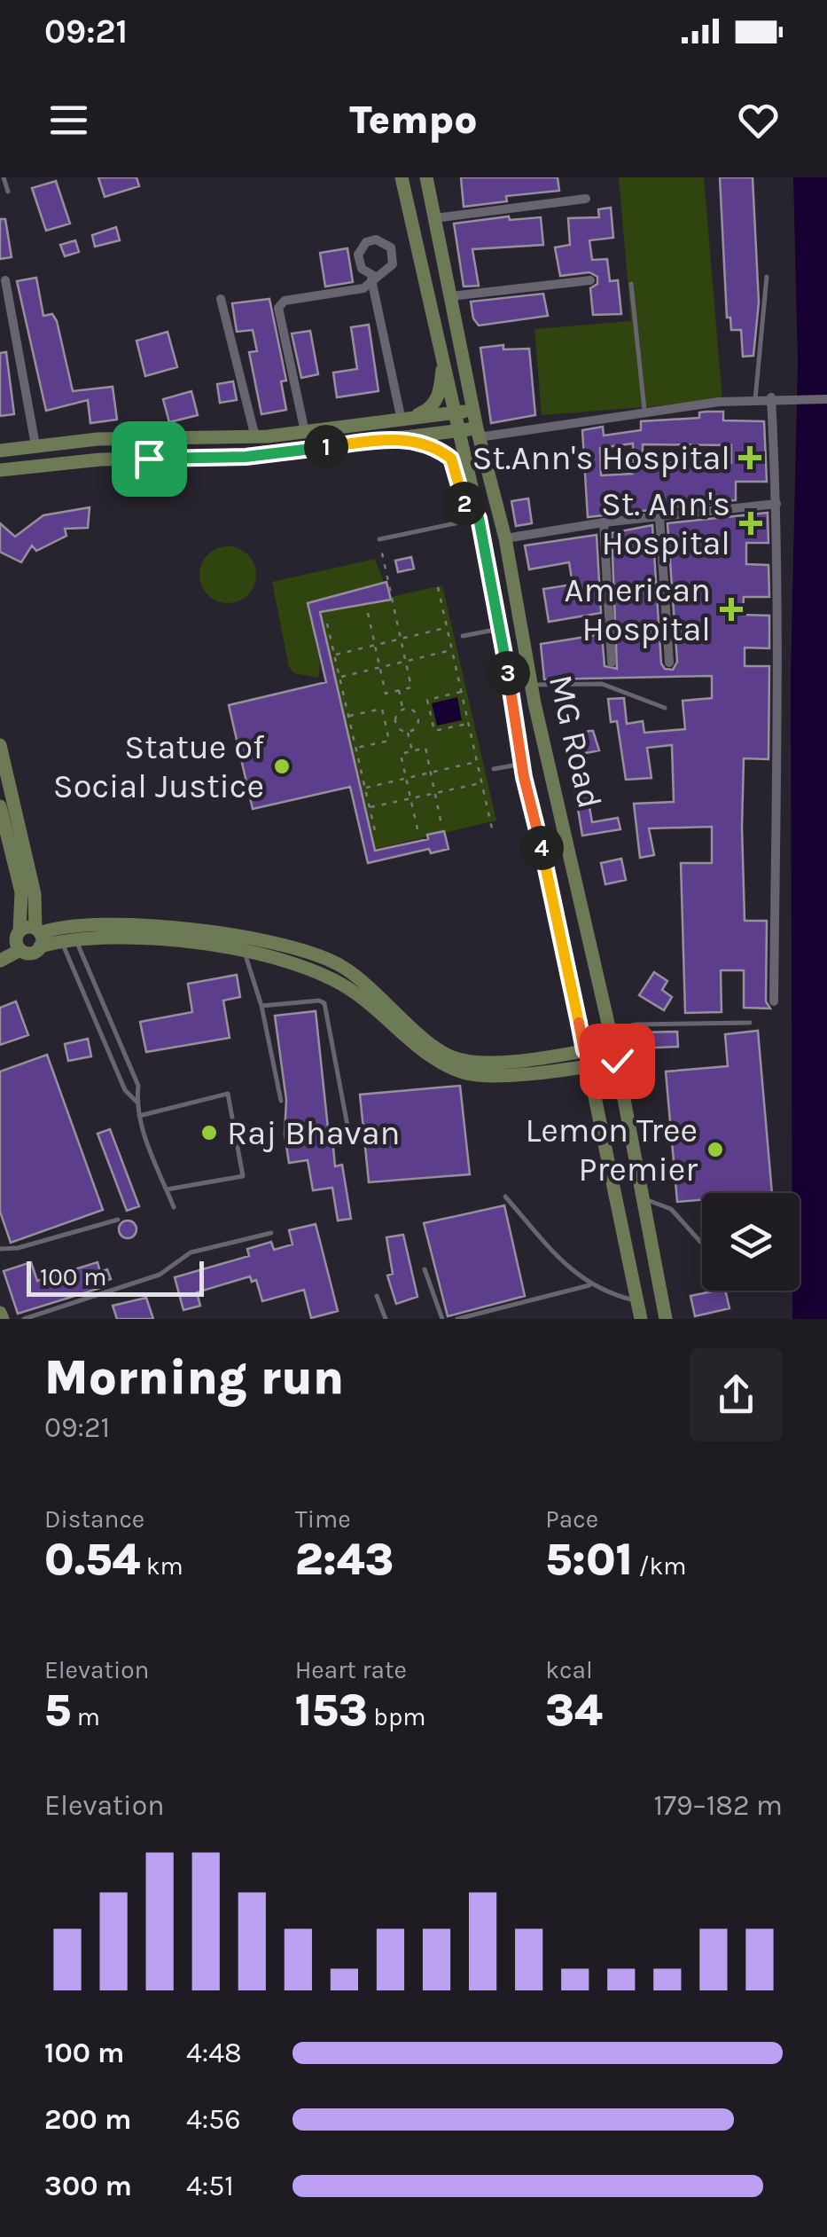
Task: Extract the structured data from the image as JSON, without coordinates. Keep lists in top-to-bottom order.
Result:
{
  "streets": {
    "street": ["MG Road"]
  },
  "places": {
    "health": ["St.Ann's Hospital", "St. Ann's Hospital", "American Hospital"],
    "other": ["Statue of Social Justice", "Raj Bhavan", "Lemon Tree Premier"]
  },
  "scale_bar": "100 m",
  "page": {
    "status": "09:21",
    "header": "Tempo",
    "pins": [
      "1",
      "2",
      "3",
      "4"
    ],
    "scale": "100 m",
    "heading": ["Morning run", "09:21"],
    "stats": [
      ["Distance", "0.54 km"],
      ["Time", "2:43"],
      ["Pace", "5:01 /km"],
      ["Elevation", "5 m"],
      ["Heart rate", "153 bpm"],
      ["kcal", "34"]
    ],
    "chart": ["Elevation", "179–182 m"],
    "list": [
      {
        "name": "100 m",
        "note": "4:48"
      },
      {
        "name": "200 m",
        "note": "4:56"
      },
      {
        "name": "300 m",
        "note": "4:51"
      }
    ]
  }
}
